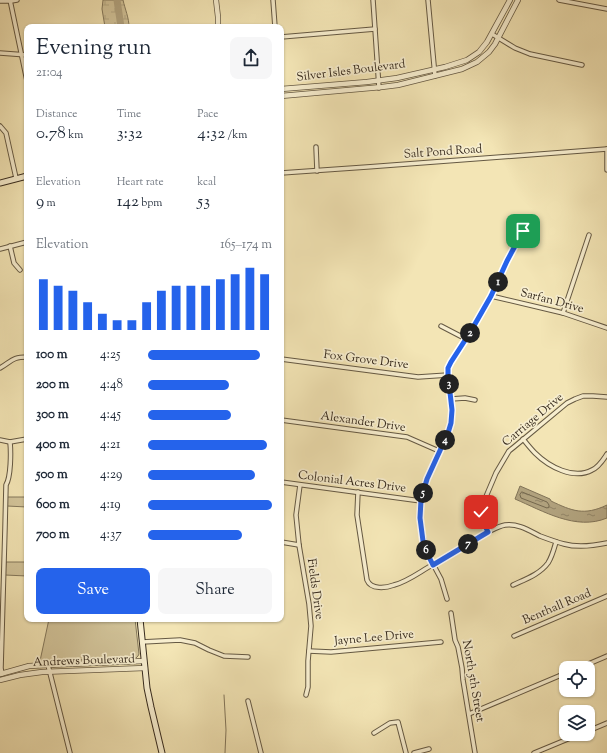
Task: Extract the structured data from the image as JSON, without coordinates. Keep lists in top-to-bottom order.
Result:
{
  "streets": {
    "street": [
      "Silver Isles Boulevard",
      "Salt Pond Road",
      "Sarfan Drive",
      "Fox Grove Drive",
      "Carriage Drive",
      "Alexander Drive",
      "Colonial Acres Drive",
      "Fields Drive",
      "Benthall Road",
      "Jayne Lee Drive",
      "Andrews Boulevard",
      "North 5th Street"
    ]
  },
  "crossings": [
    ["Colonial Acres Drive", "Fields Drive"],
    ["Fields Drive", "Jayne Lee Drive"]
  ],
  "page": {
    "heading": ["Evening run", "21:04"],
    "stats": [
      ["Distance", "0.78 km"],
      ["Time", "3:32"],
      ["Pace", "4:32 /km"],
      ["Elevation", "9 m"],
      ["Heart rate", "142 bpm"],
      ["kcal", "53"]
    ],
    "chart": ["Elevation", "165–174 m"],
    "pins": [
      "1",
      "2",
      "3",
      "4",
      "5",
      "7",
      "6"
    ],
    "list": [
      {
        "name": "100 m",
        "note": "4:25"
      },
      {
        "name": "200 m",
        "note": "4:48"
      },
      {
        "name": "300 m",
        "note": "4:45"
      },
      {
        "name": "400 m",
        "note": "4:21"
      },
      {
        "name": "500 m",
        "note": "4:29"
      },
      {
        "name": "600 m",
        "note": "4:19"
      },
      {
        "name": "700 m",
        "note": "4:37"
      }
    ],
    "buttons": ["Save", "Share"]
  }
}
